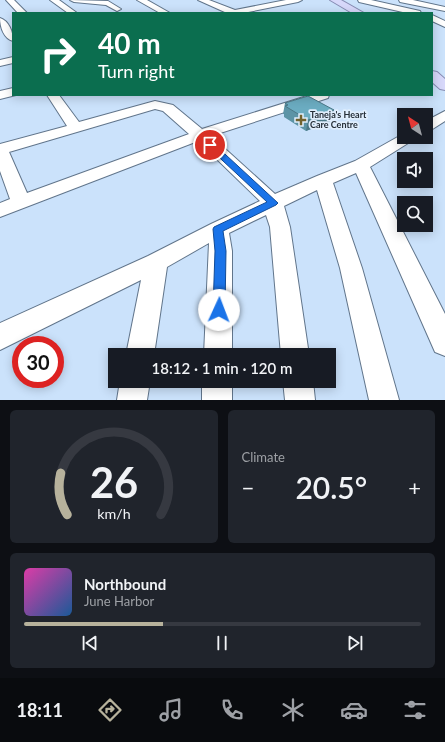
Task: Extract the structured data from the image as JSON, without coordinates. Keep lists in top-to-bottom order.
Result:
{
  "places": {
    "health": ["Taneja's Heart Care Centre"]
  },
  "north": "top left",
  "page": {
    "turn": ["40 m", "Turn right"],
    "limit": "30",
    "trip": "18:12 · 1 min · 120 m",
    "tile": "Climate",
    "heat": ["−", "20.5°", "+"],
    "song": ["Northbound", "June Harbor"],
    "tabs": "18:11",
    "gauge": ["26", "km/h"]
  }
}
